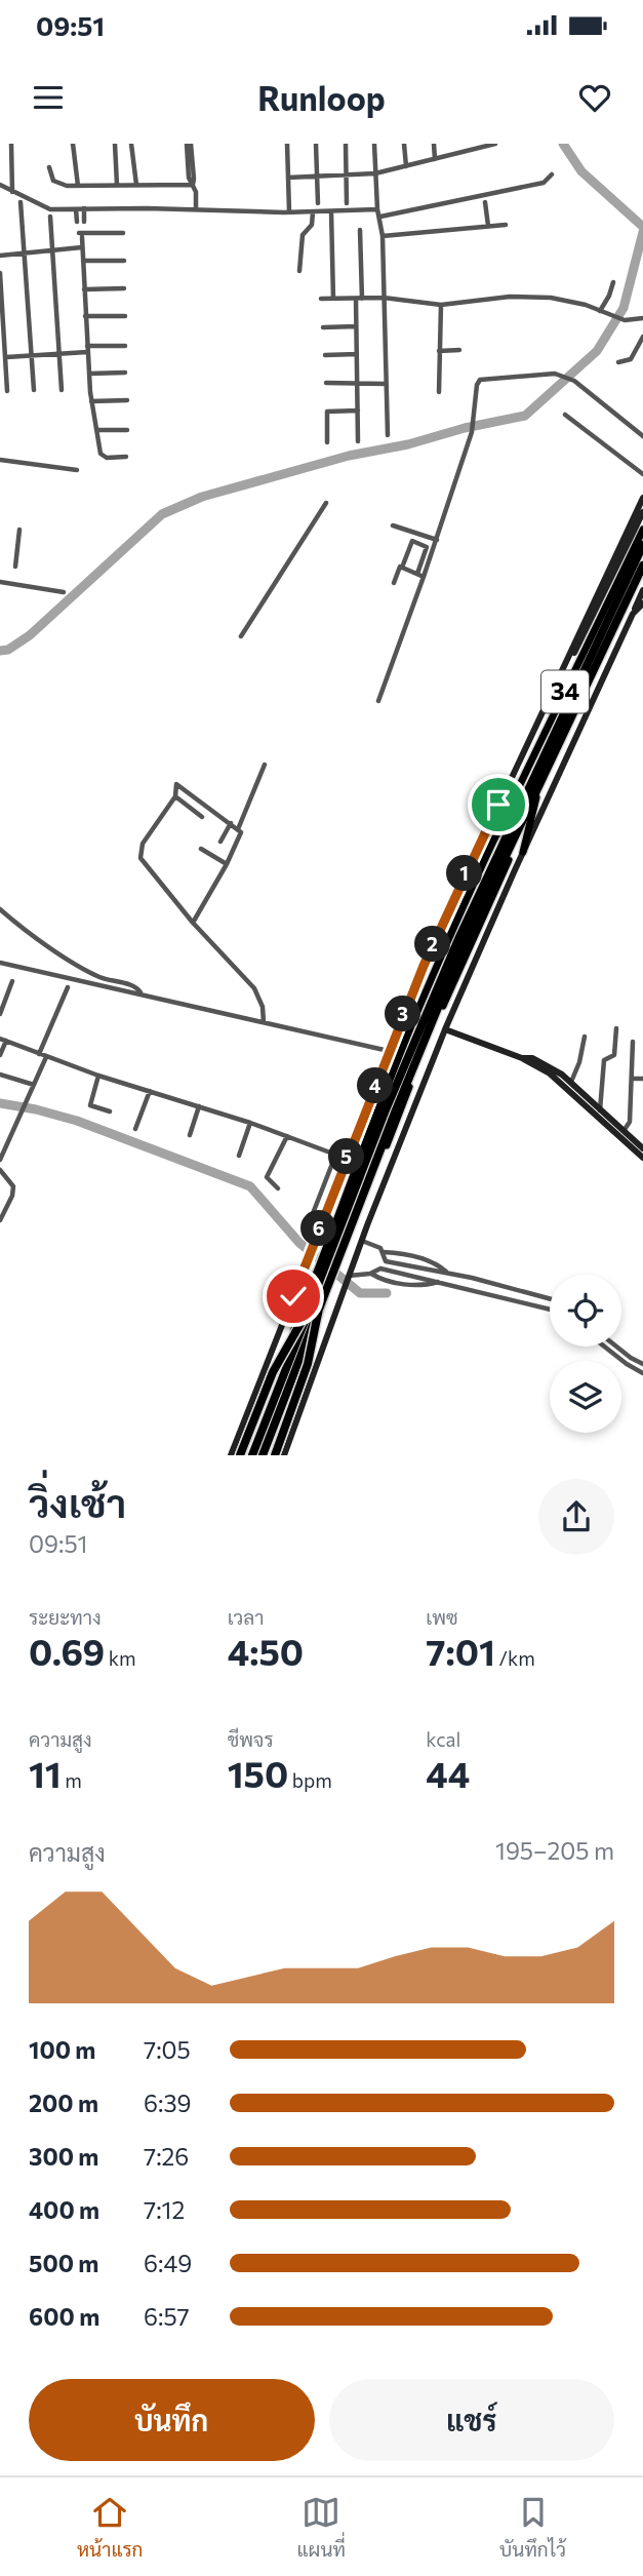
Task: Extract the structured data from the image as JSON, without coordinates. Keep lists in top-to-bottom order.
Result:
{
  "streets": {
    "highway": ["34"]
  },
  "page": {
    "status": "09:51",
    "header": "Runloop",
    "pins": [
      "1",
      "2",
      "3",
      "4",
      "5",
      "6"
    ],
    "heading": ["วิ่งเช้า", "09:51"],
    "stats": [
      ["ระยะทาง", "0.69 km"],
      ["เวลา", "4:50"],
      ["เพซ", "7:01 /km"],
      ["ความสูง", "11 m"],
      ["ชีพจร", "150 bpm"],
      ["kcal", "44"]
    ],
    "chart": ["ความสูง", "195–205 m"],
    "list": [
      {
        "name": "100 m",
        "note": "7:05"
      },
      {
        "name": "200 m",
        "note": "6:39"
      },
      {
        "name": "300 m",
        "note": "7:26"
      },
      {
        "name": "400 m",
        "note": "7:12"
      },
      {
        "name": "500 m",
        "note": "6:49"
      },
      {
        "name": "600 m",
        "note": "6:57"
      }
    ],
    "buttons": ["บันทึก", "แชร์"],
    "tabs": ["หน้าแรก", "แผนที่", "บันทึกไว้"]
  }
}
